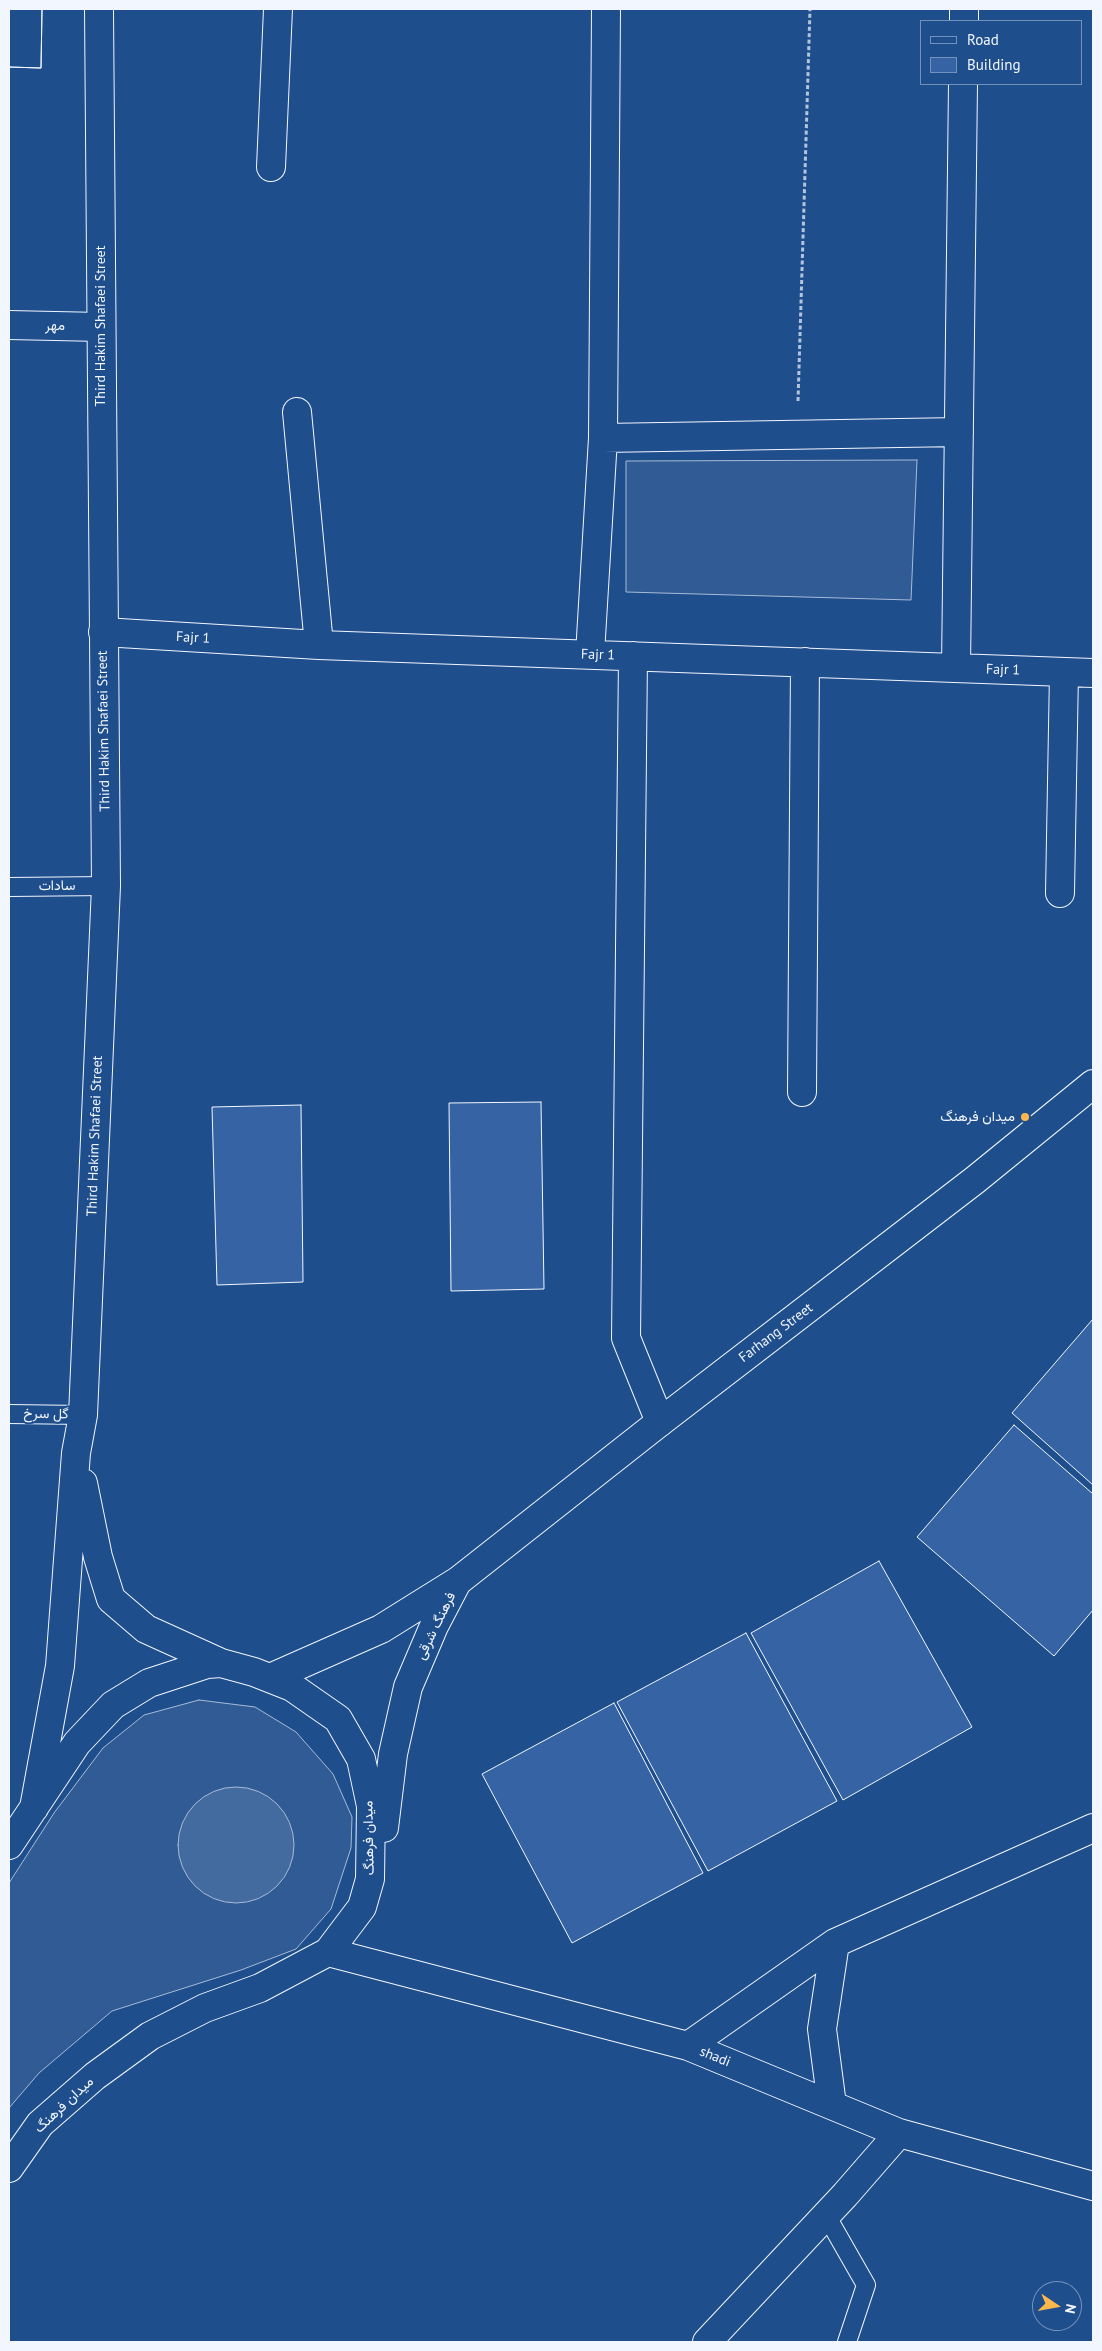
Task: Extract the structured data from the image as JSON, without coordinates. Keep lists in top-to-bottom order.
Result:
{
  "streets": {
    "street": [
      "مهر",
      "Third Hakim Shafaei Street",
      "Fajr 1",
      "Farhang Street",
      "فرهنگ شرقی",
      "میدان فرهنگ",
      "shadi"
    ],
    "lane": ["سادات", "گل سرخ"]
  },
  "crossings": [
    ["مهر", "Third Hakim Shafaei Street"],
    ["Third Hakim Shafaei Street", "Fajr 1"],
    ["Third Hakim Shafaei Street", "سادات"],
    ["Third Hakim Shafaei Street", "گل سرخ"],
    ["Third Hakim Shafaei Street", "میدان فرهنگ"],
    ["Farhang Street", "فرهنگ شرقی"],
    ["فرهنگ شرقی", "میدان فرهنگ"],
    ["میدان فرهنگ", "shadi"]
  ],
  "places": ["میدان فرهنگ"],
  "legend": ["Road", "Building"],
  "north": "right"
}
